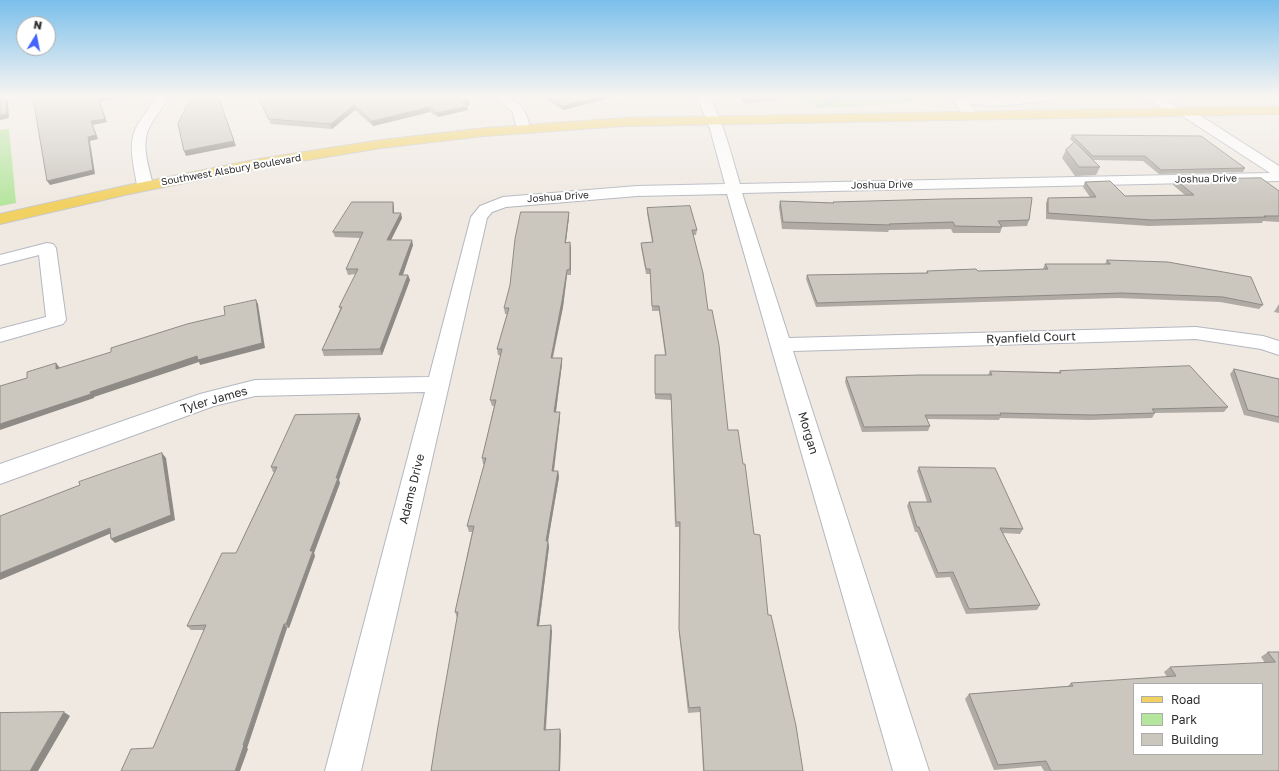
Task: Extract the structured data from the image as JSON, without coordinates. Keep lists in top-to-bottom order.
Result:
{
  "streets": {
    "main road": ["Southwest Alsbury Boulevard"],
    "street": [
      "Joshua Drive",
      "Ryanfield Court",
      "Tyler James",
      "Morgan",
      "Adams Drive"
    ]
  },
  "crossings": [
    ["Joshua Drive", "Morgan"],
    ["Joshua Drive", "Adams Drive"],
    ["Ryanfield Court", "Morgan"],
    ["Tyler James", "Adams Drive"]
  ],
  "legend": ["Road", "Park", "Building"],
  "north": "top"
}
